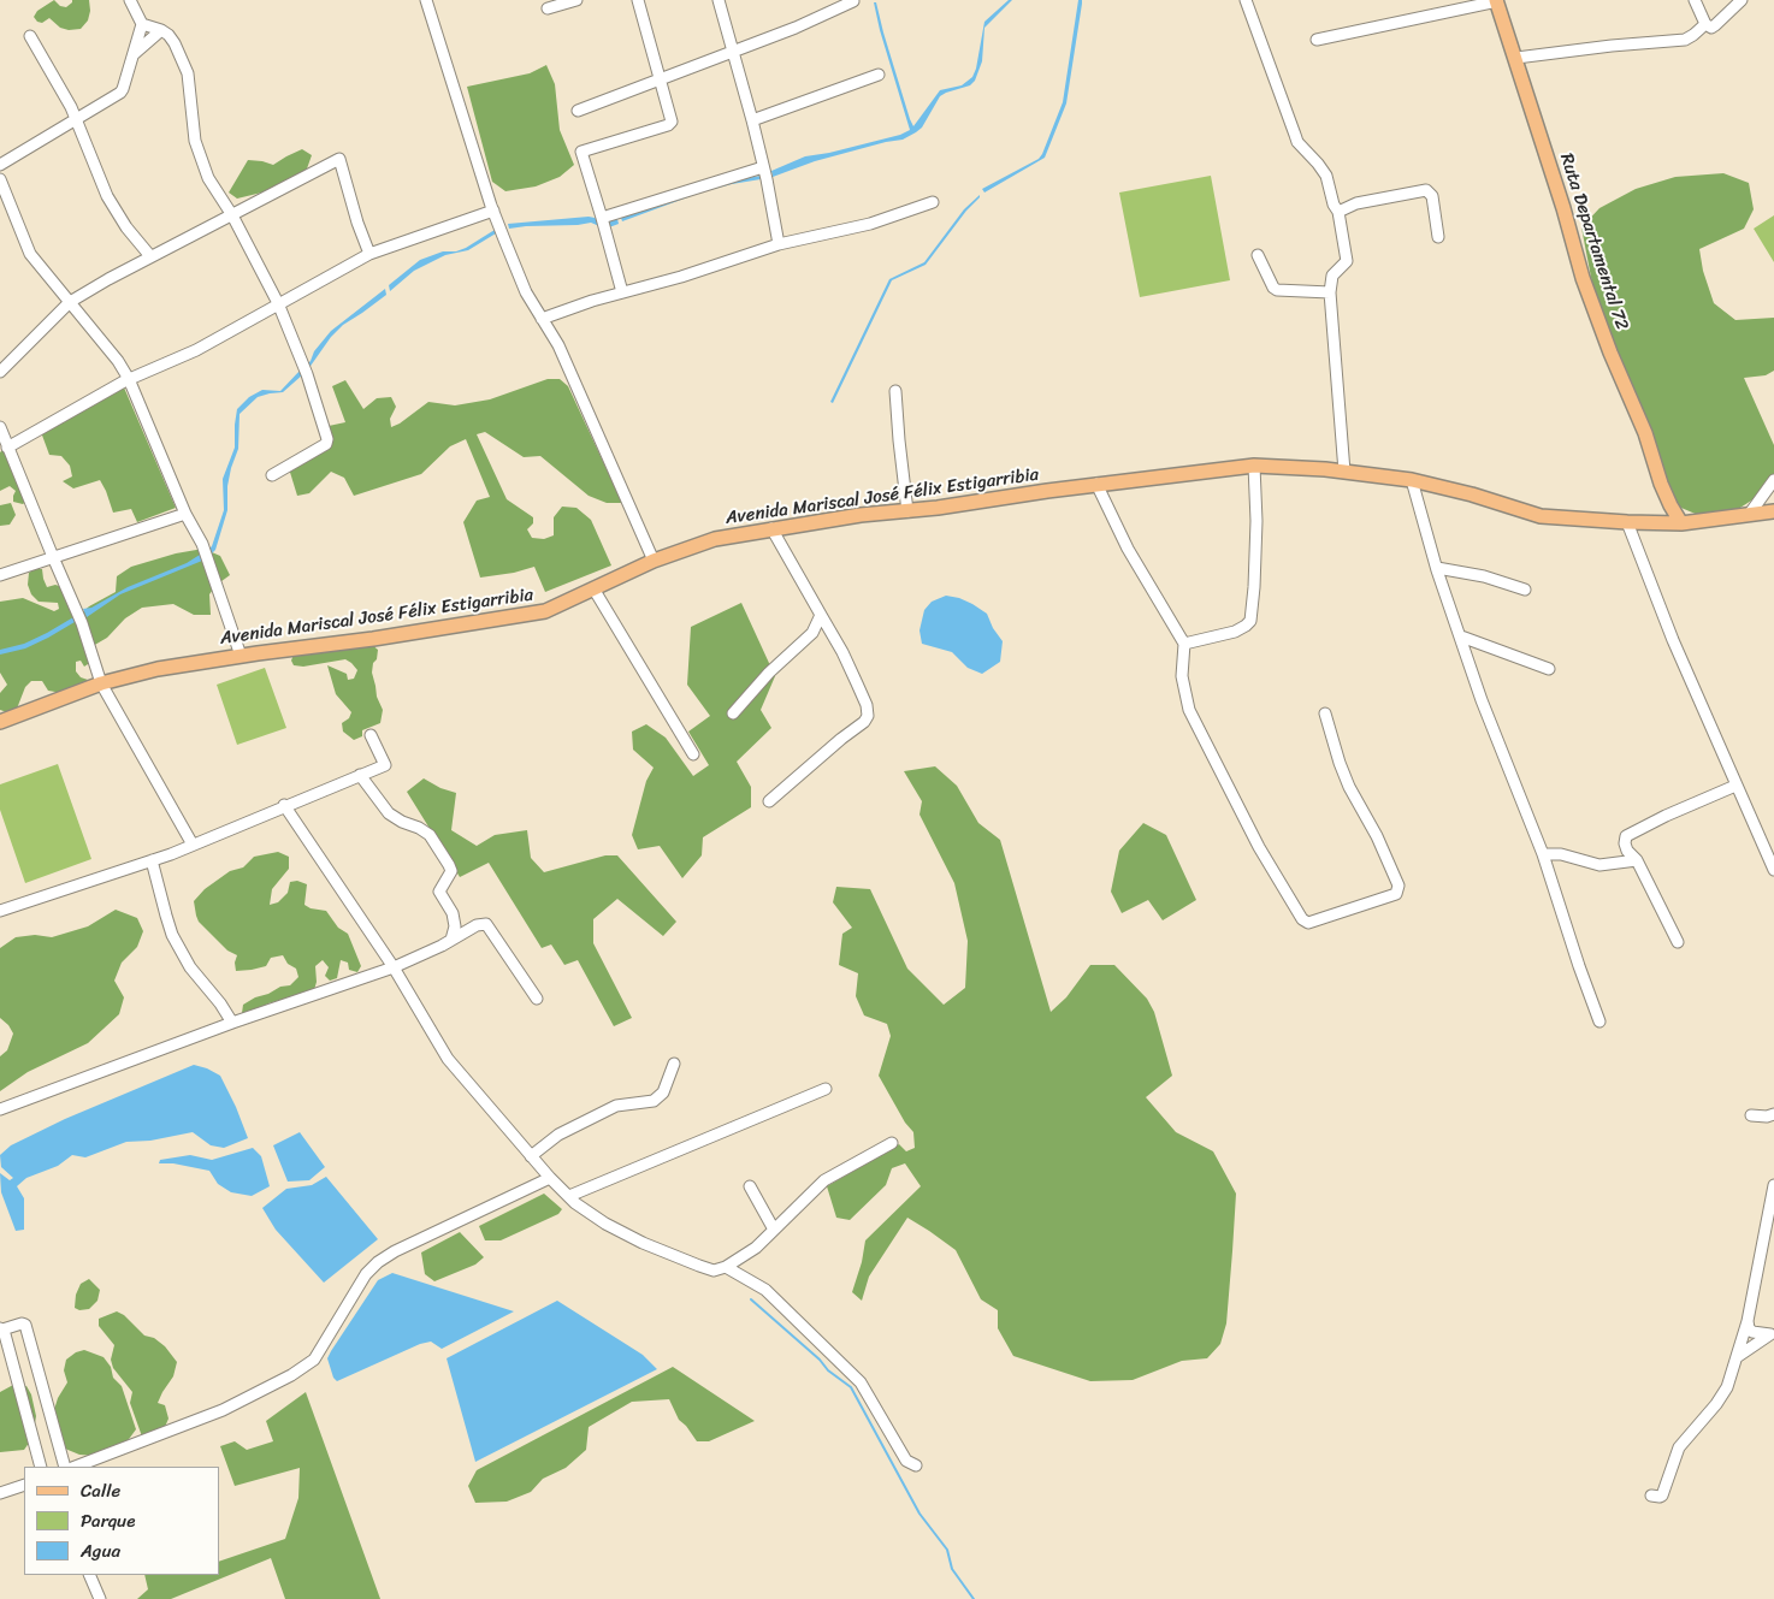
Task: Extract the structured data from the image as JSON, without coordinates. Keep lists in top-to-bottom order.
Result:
{
  "streets": {
    "main road": ["Ruta Departamental 72", "Avenida Mariscal José Félix Estigarribia"]
  },
  "crossings": [
    ["Ruta Departamental 72", "Avenida Mariscal José Félix Estigarribia"]
  ],
  "legend": ["Calle", "Parque", "Agua"]
}
